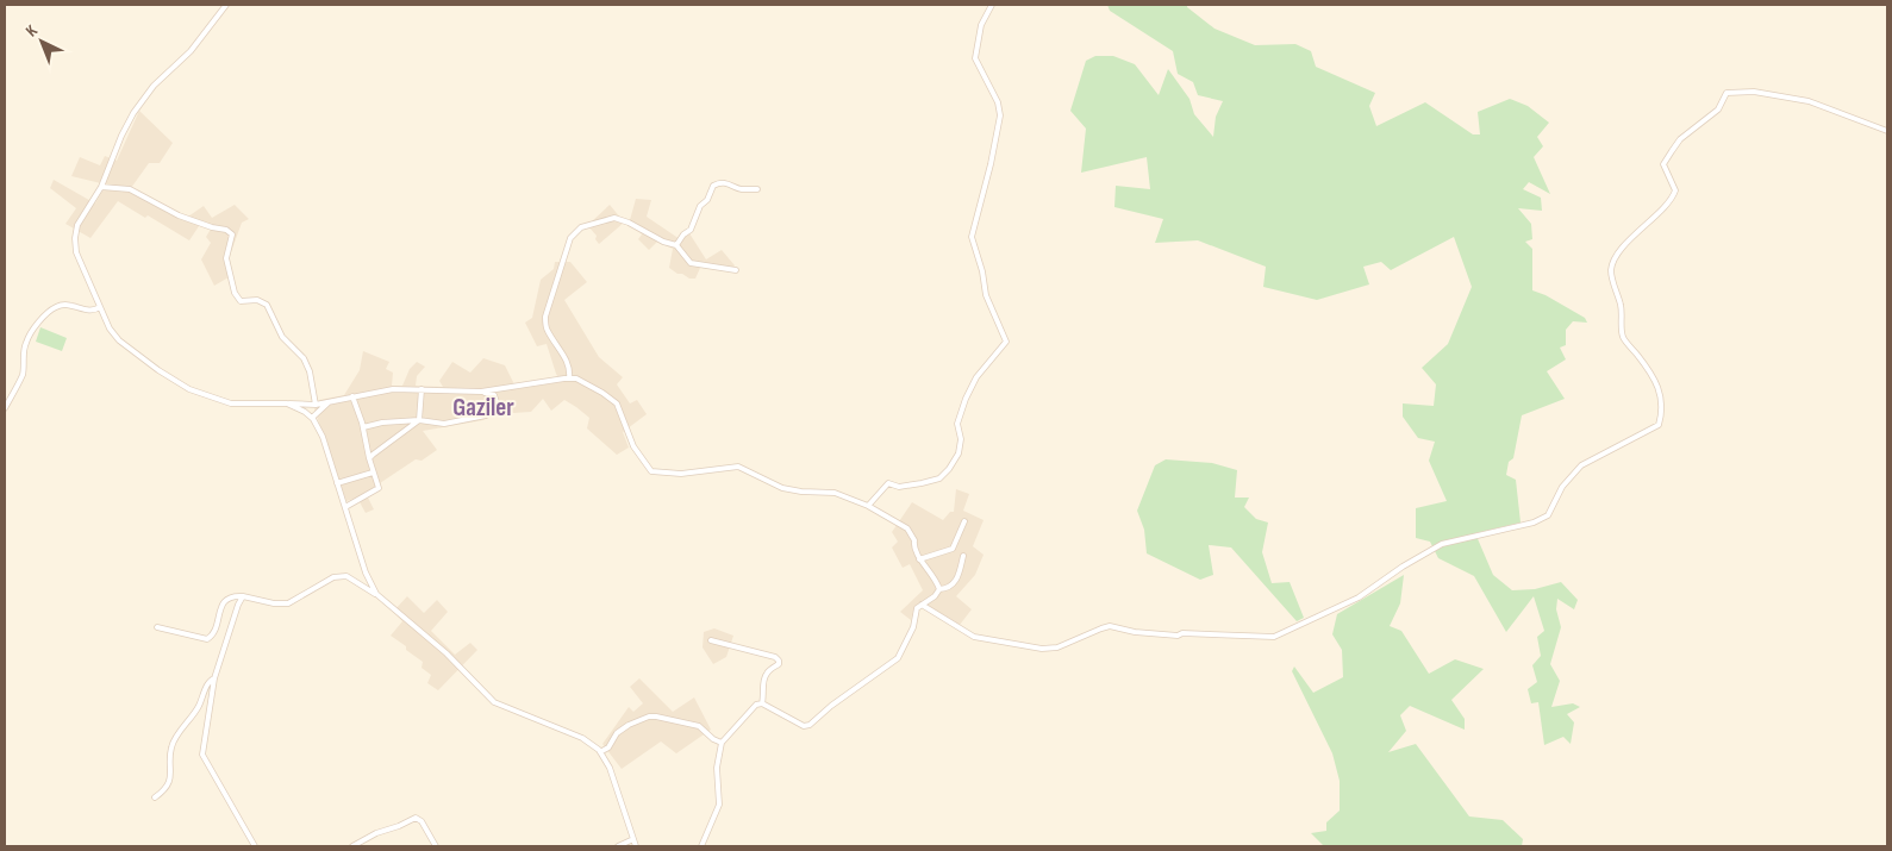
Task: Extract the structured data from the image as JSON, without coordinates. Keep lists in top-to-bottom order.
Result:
{
  "districts": ["Gaziler"],
  "north": "top left"
}
